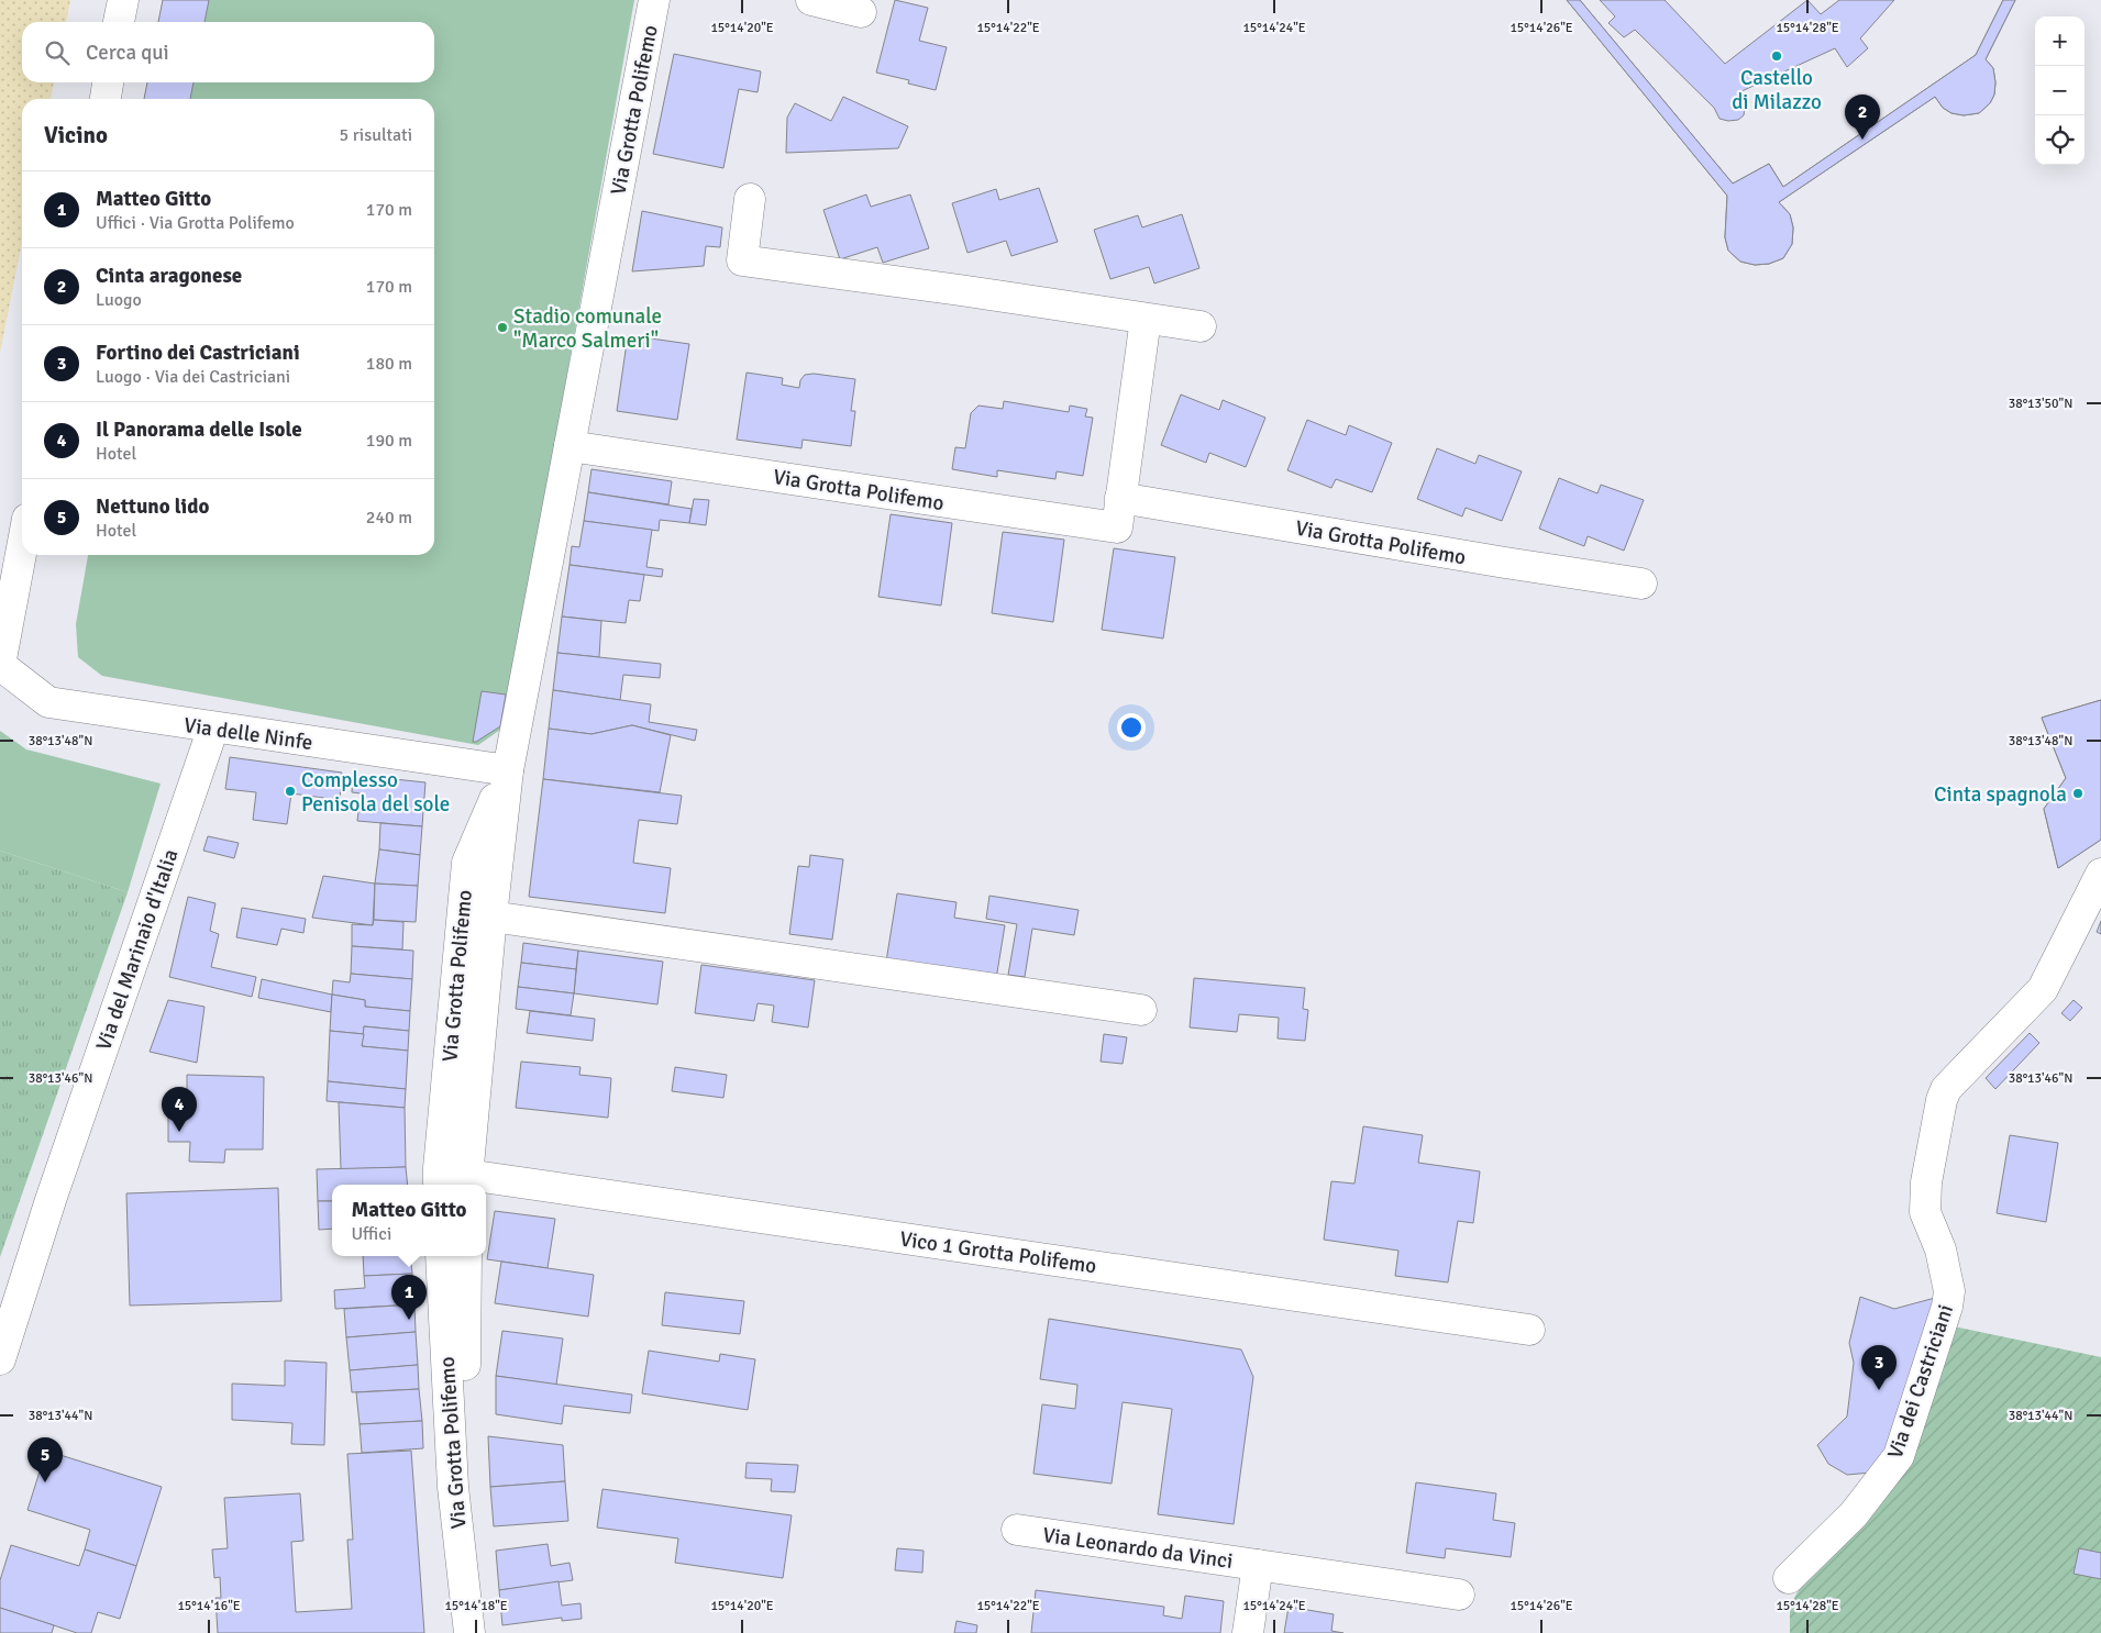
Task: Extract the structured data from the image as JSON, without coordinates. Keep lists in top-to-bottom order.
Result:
{
  "streets": {
    "street": [
      "Via Grotta Polifemo",
      "Via delle Ninfe",
      "Via del Marinaio d'Italia",
      "Vico 1 Grotta Polifemo",
      "Via dei Castriciani",
      "Via Leonardo da Vinci"
    ]
  },
  "crossings": [
    ["Via Grotta Polifemo", "Via delle Ninfe"],
    ["Via Grotta Polifemo", "Vico 1 Grotta Polifemo"],
    ["Via delle Ninfe", "Via del Marinaio d'Italia"]
  ],
  "places": [
    "Castello di Milazzo",
    "Stadio comunale \"Marco Salmeri\"",
    "Complesso Penisola del sole",
    "Cinta spagnola"
  ],
  "page": {
    "map_buttons": ["+", "−"],
    "search": "Cerca qui",
    "pins": [
      "2",
      "4",
      "1",
      "3",
      "5"
    ],
    "heading": ["Vicino", "5 risultati"],
    "list": [
      {
        "mark": "1",
        "name": "Matteo Gitto",
        "note": "Uffici · Via Grotta Polifemo",
        "value": "170 m"
      },
      {
        "mark": "2",
        "name": "Cinta aragonese",
        "note": "Luogo",
        "value": "170 m"
      },
      {
        "mark": "3",
        "name": "Fortino dei Castriciani",
        "note": "Luogo · Via dei Castriciani",
        "value": "180 m"
      },
      {
        "mark": "4",
        "name": "Il Panorama delle Isole",
        "note": "Hotel",
        "value": "190 m"
      },
      {
        "mark": "5",
        "name": "Nettuno lido",
        "note": "Hotel",
        "value": "240 m"
      }
    ],
    "popup": ["Matteo Gitto", "Uffici"]
  },
  "coordinates": [
    "15°14'20\"E",
    "15°14'22\"E",
    "15°14'24\"E",
    "15°14'26\"E",
    "15°14'28\"E",
    "38°13'50\"N",
    "38°13'48\"N",
    "38°13'46\"N",
    "38°13'44\"N",
    "15°14'16\"E",
    "15°14'18\"E"
  ]
}
